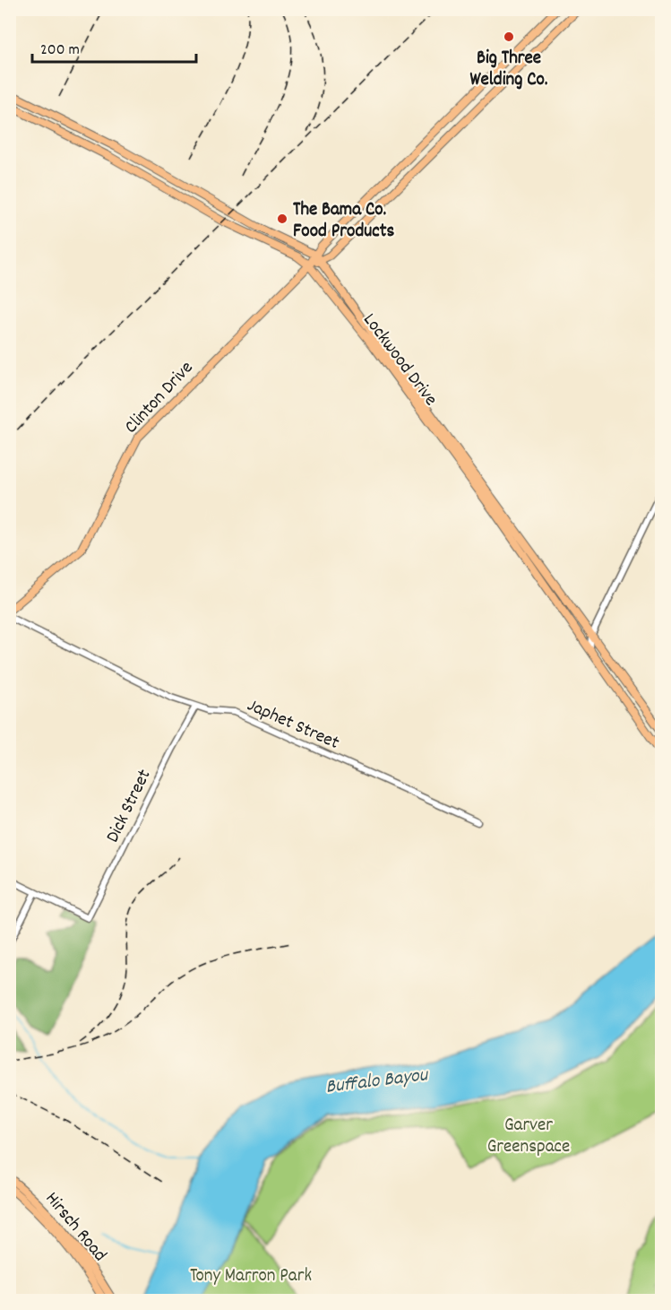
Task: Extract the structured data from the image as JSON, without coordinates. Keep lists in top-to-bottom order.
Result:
{
  "streets": {
    "main road": ["Lockwood Drive", "Clinton Drive", "Hirsch Road"],
    "street": ["Japhet Street", "Dick Street"]
  },
  "crossings": [
    ["Lockwood Drive", "Clinton Drive"],
    ["Japhet Street", "Dick Street"]
  ],
  "water": ["Buffalo Bayou"],
  "parks": ["Garver Greenspace", "Tony Marron Park"],
  "places": ["Big Three Welding Co.", "The Bama Co. Food Products"],
  "scale_bar": "200 m"
}
